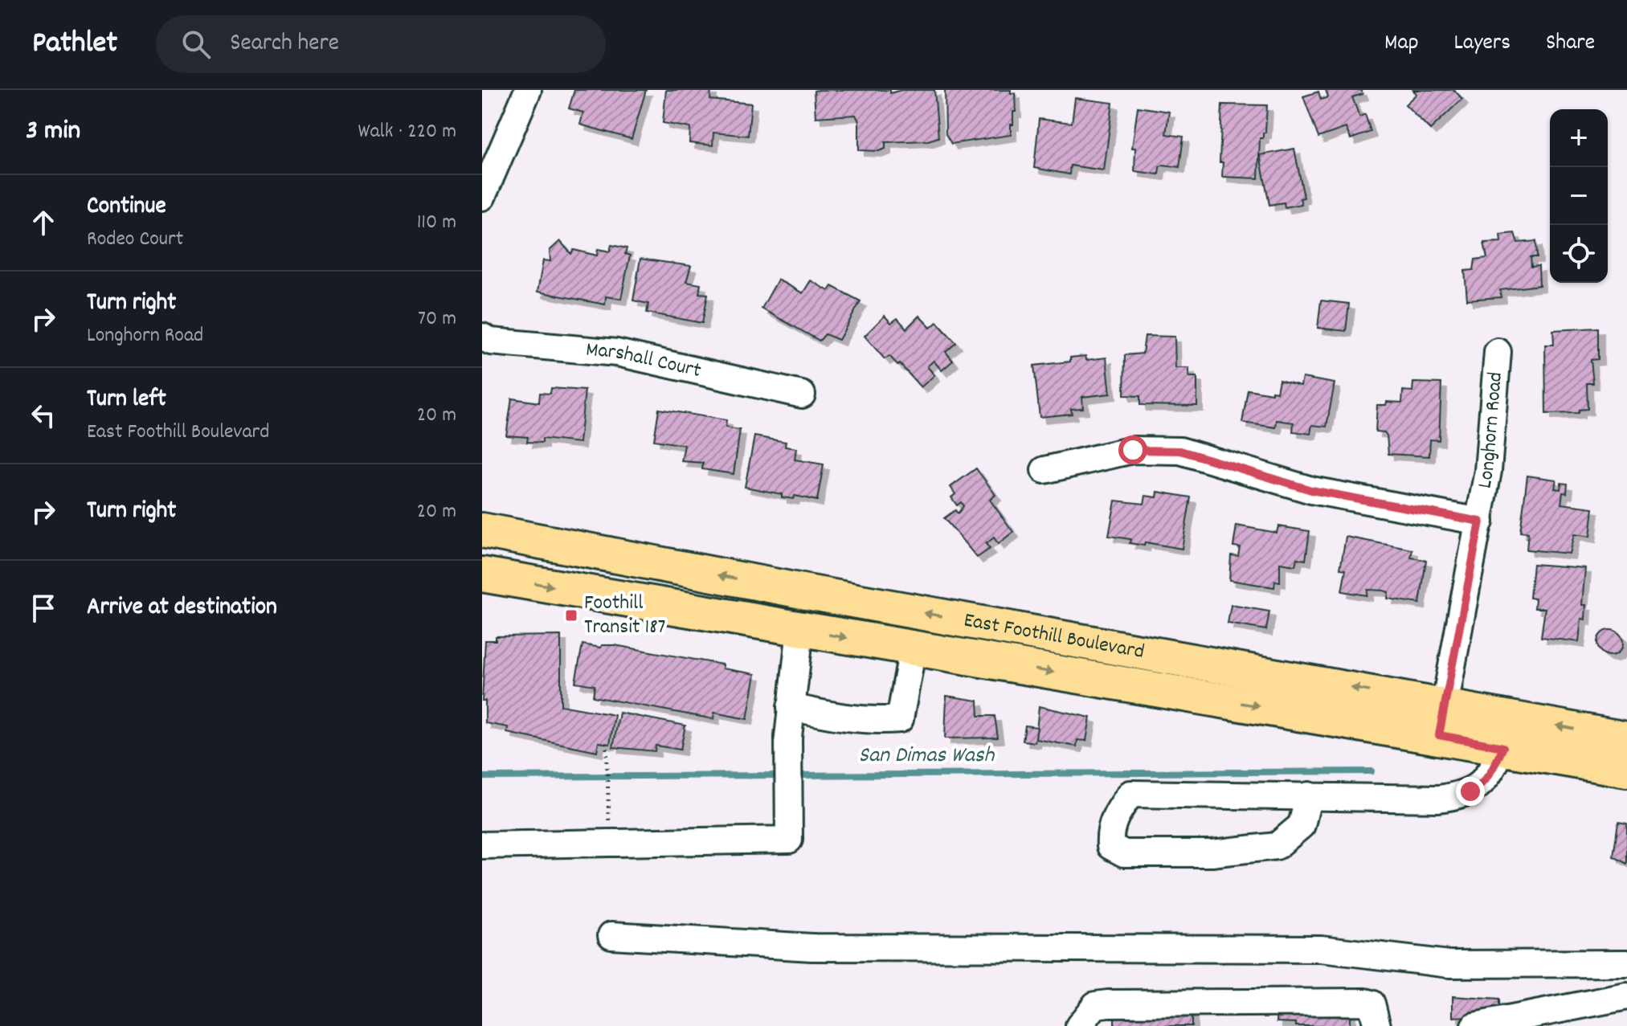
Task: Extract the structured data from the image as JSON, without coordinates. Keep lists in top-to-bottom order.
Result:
{
  "streets": {
    "main road": ["East Foothill Boulevard"],
    "street": ["Marshall Court", "Longhorn Road"]
  },
  "crossings": [
    ["Longhorn Road", "East Foothill Boulevard"]
  ],
  "water": ["San Dimas Wash"],
  "places": {
    "transit": ["Foothill Transit 187"]
  },
  "page": {
    "header": "Pathlet",
    "search": "Search here",
    "nav": ["Map", "Layers", "Share"],
    "heading": ["3 min", "Walk · 220 m"],
    "map_buttons": ["+", "−"],
    "list": [
      ["Continue", "Rodeo Court", "110 m"],
      ["Turn right", "Longhorn Road", "70 m"],
      ["Turn left", "East Foothill Boulevard", "20 m"],
      ["Turn right", "20 m"],
      "Arrive at destination"
    ]
  }
}
